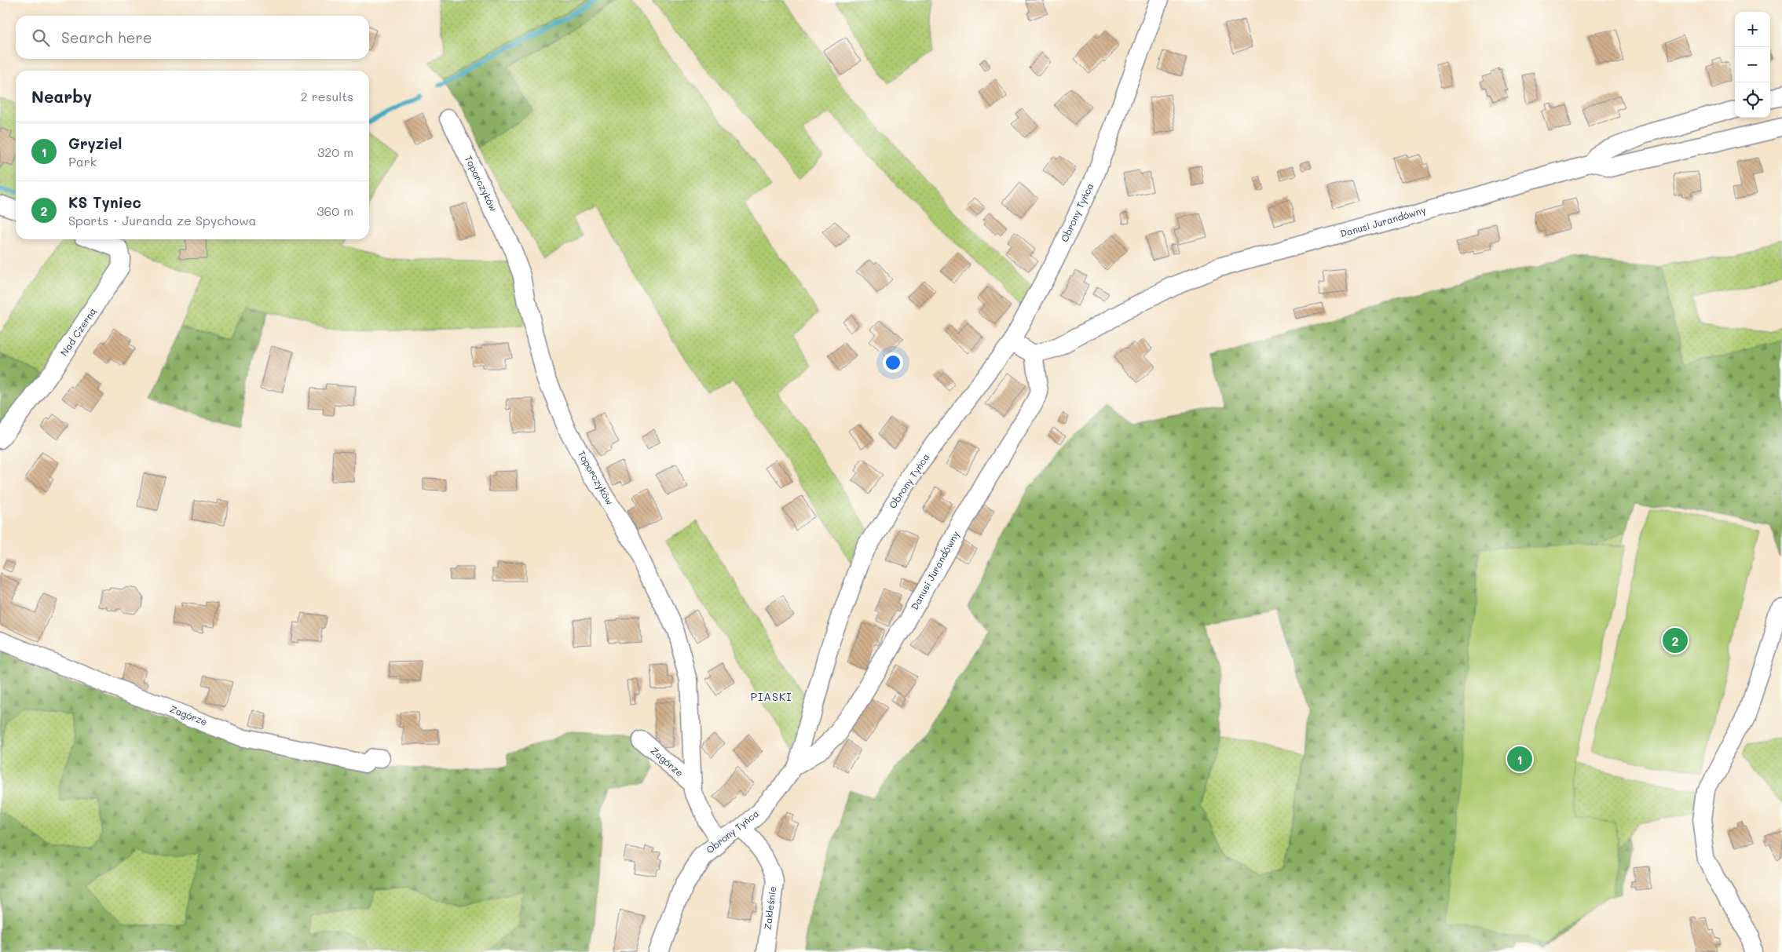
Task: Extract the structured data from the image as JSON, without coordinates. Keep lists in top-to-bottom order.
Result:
{
  "streets": {
    "street": [
      "Toporczyków",
      "Obrony Tyńca",
      "Danusi Jurandówny",
      "Nad Czerną",
      "Zagórze",
      "Zakleśnie"
    ]
  },
  "crossings": [
    ["Toporczyków", "Obrony Tyńca"],
    ["Toporczyków", "Zagórze"],
    ["Obrony Tyńca", "Danusi Jurandówny"],
    ["Obrony Tyńca", "Zakleśnie"]
  ],
  "districts": ["PIASKI"],
  "page": {
    "map_buttons": ["+", "−"],
    "search": "Search here",
    "heading": ["Nearby", "2 results"],
    "list": [
      {
        "mark": "1",
        "name": "Gryziel",
        "note": "Park",
        "value": "320 m"
      },
      {
        "mark": "2",
        "name": "KS Tyniec",
        "note": "Sports · Juranda ze Spychowa",
        "value": "360 m"
      }
    ],
    "pins": ["2", "1"]
  }
}
